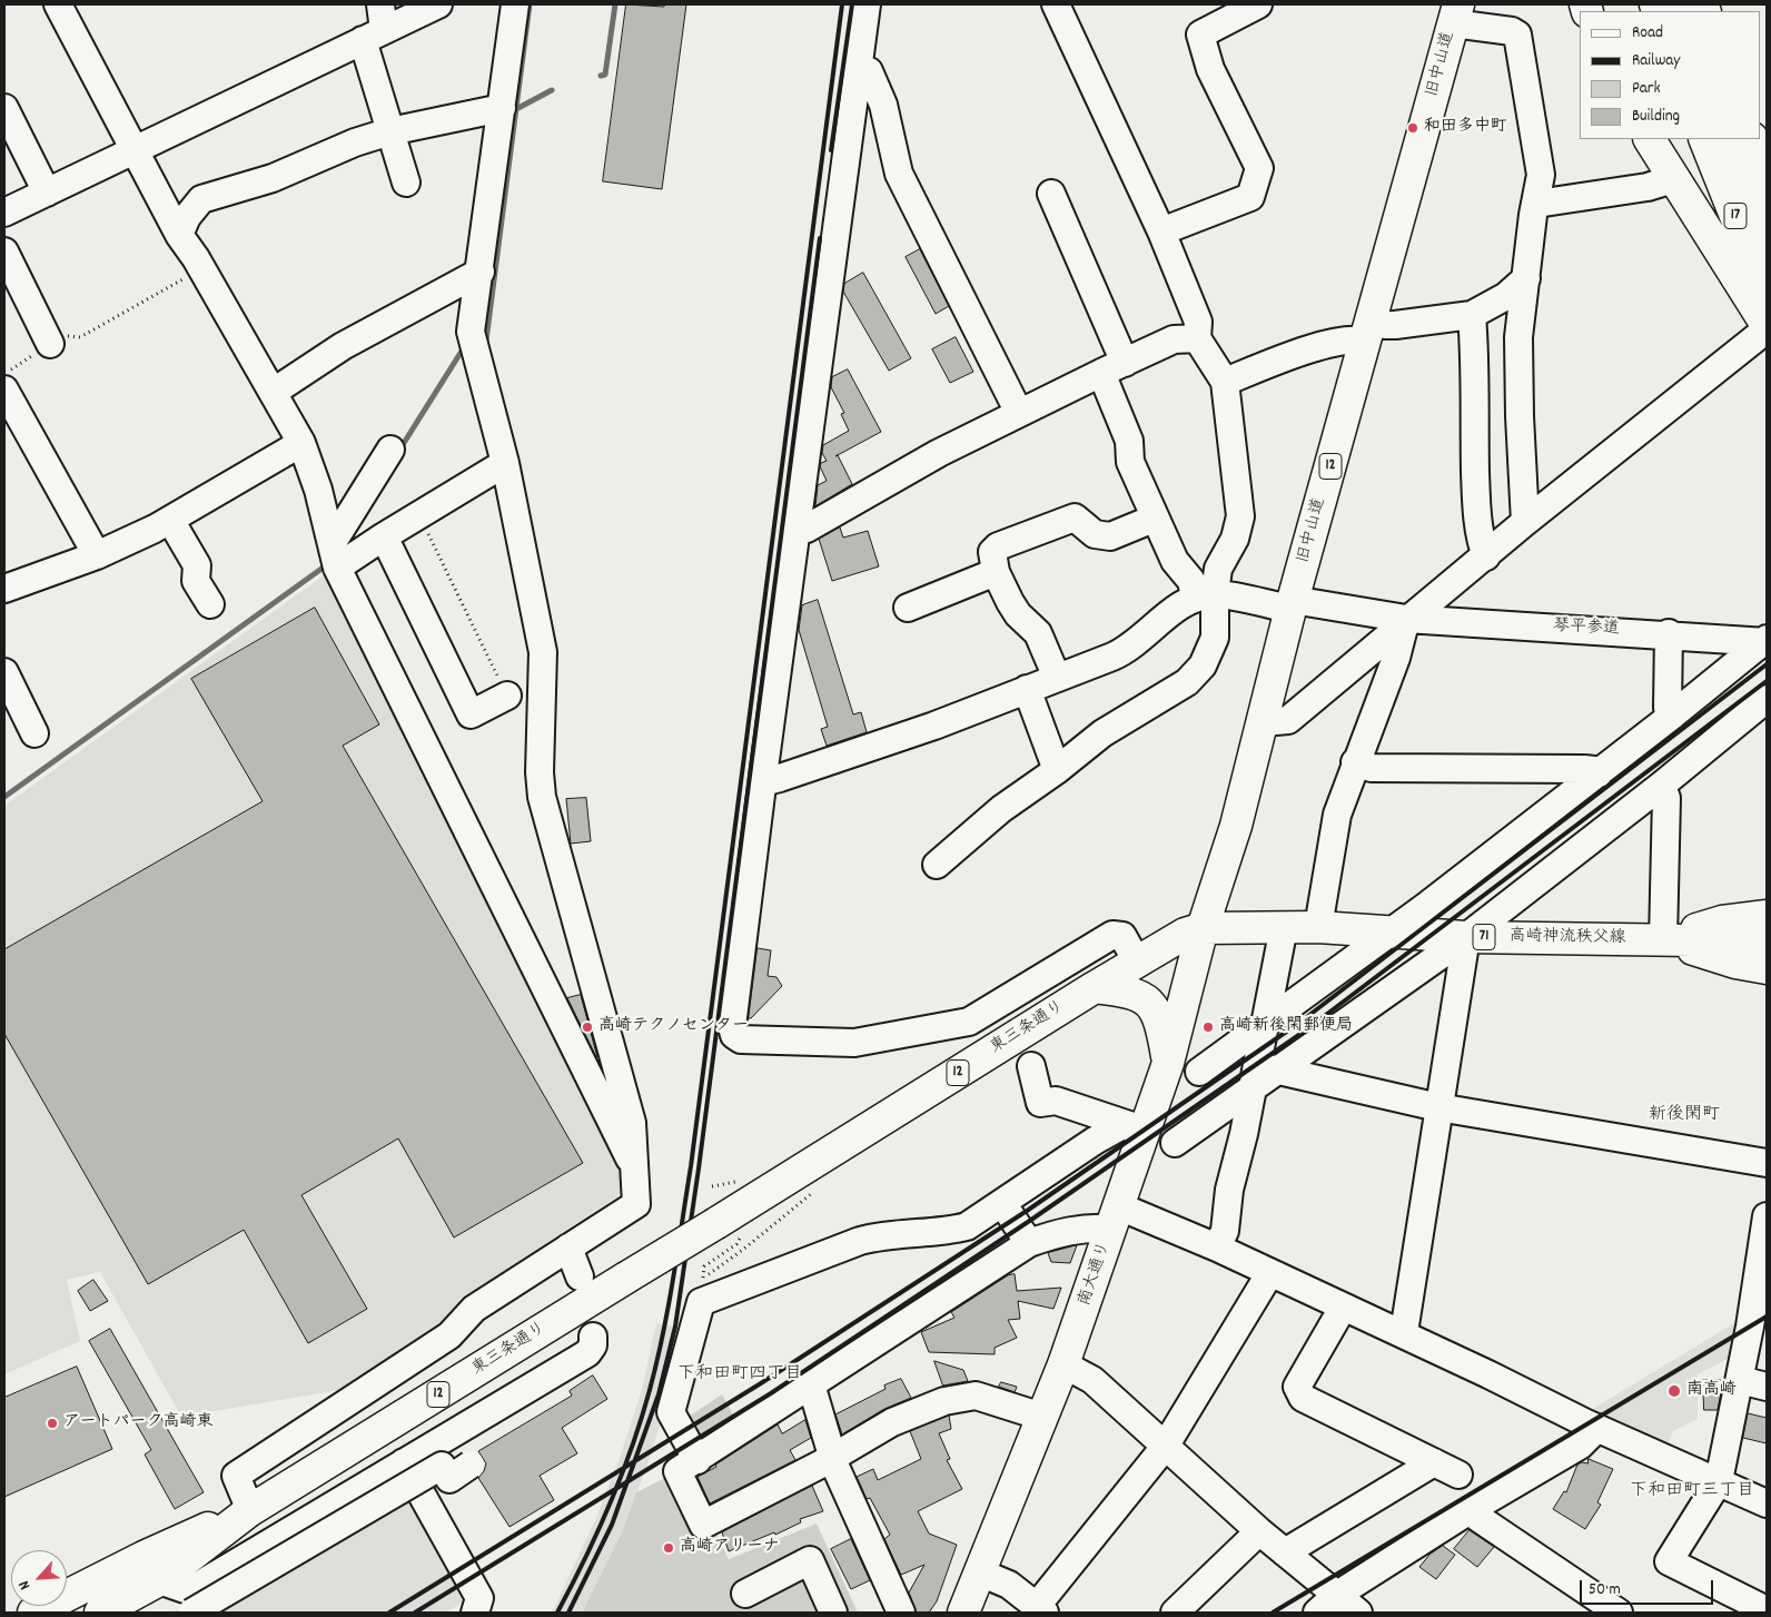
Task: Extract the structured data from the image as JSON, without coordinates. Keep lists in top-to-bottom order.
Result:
{
  "streets": {
    "main road": [
      "旧中山道",
      "17",
      "12",
      "71",
      "高崎神流秩父線",
      "東三条通り",
      "南大通り"
    ],
    "street": ["琴平参道"]
  },
  "crossings": [
    ["旧中山道", "琴平参道"],
    ["旧中山道", "高崎神流秩父線"],
    ["旧中山道", "東三条通り"],
    ["旧中山道", "南大通り"],
    ["71", "高崎神流秩父線"],
    ["高崎神流秩父線", "東三条通り"],
    ["高崎神流秩父線", "南大通り"],
    ["東三条通り", "南大通り"]
  ],
  "districts": ["新後閑町", "下和田町四丁目", "下和田町三丁目"],
  "places": [
    "和田多中町",
    "高崎テクノセンター",
    "高崎新後閑郵便局",
    "南高崎",
    "アートパーク高崎東",
    "高崎アリーナ"
  ],
  "legend": [
    "Road",
    "Railway",
    "Park",
    "Building"
  ],
  "scale_bar": "50 m",
  "north": "bottom left"
}
